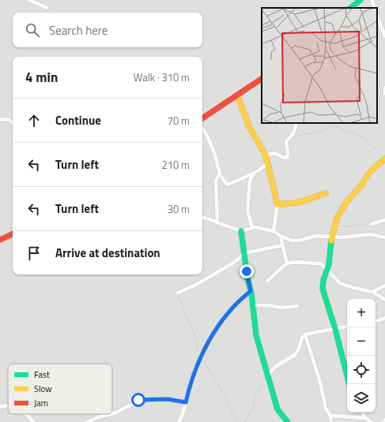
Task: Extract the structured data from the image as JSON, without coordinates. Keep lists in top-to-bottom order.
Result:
{
  "legend": ["Fast", "Slow", "Jam"],
  "page": {
    "search": "Search here",
    "heading": ["4 min", "Walk · 310 m"],
    "list": [
      ["Continue", "70 m"],
      ["Turn left", "210 m"],
      ["Turn left", "30 m"],
      "Arrive at destination"
    ],
    "map_buttons": ["+", "−"]
  }
}
